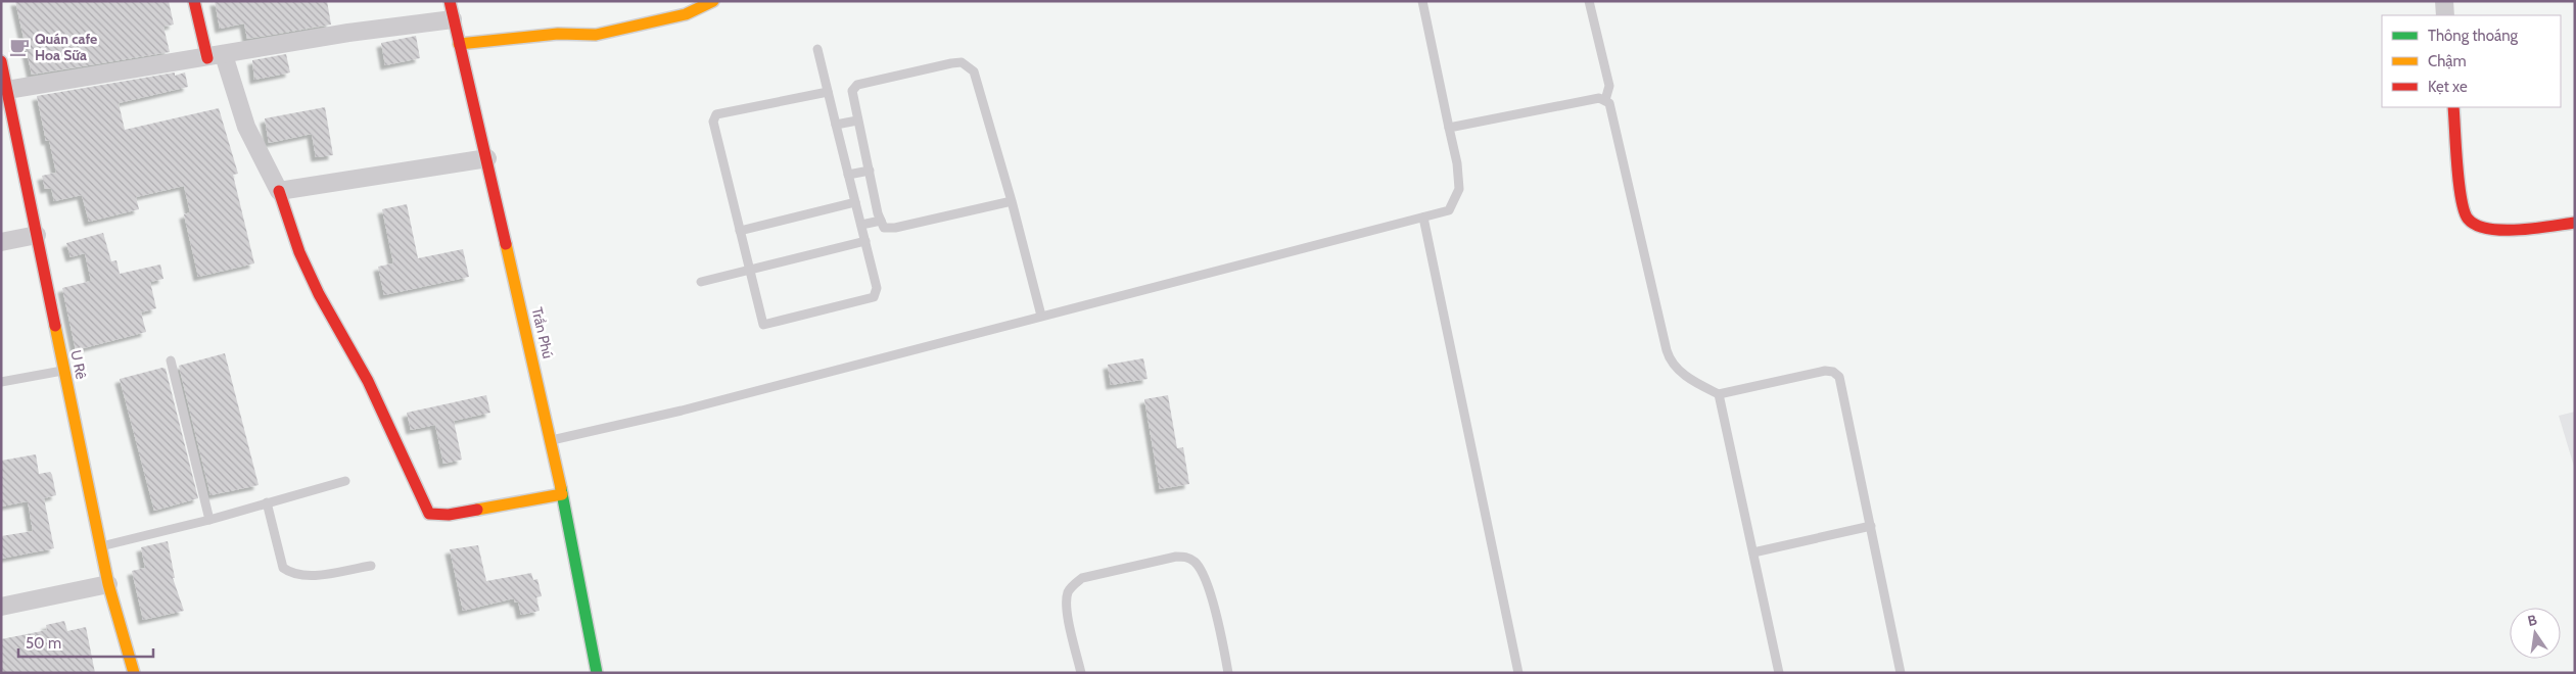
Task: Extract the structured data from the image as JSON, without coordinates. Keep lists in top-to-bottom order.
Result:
{
  "streets": {
    "street": ["Trần Phú", "U Rê"]
  },
  "places": {
    "cafe": ["Quán cafe Hoa Sữa"]
  },
  "legend": ["Thông thoáng", "Chậm", "Kẹt xe"],
  "scale_bar": "50 m",
  "north": "top"
}
